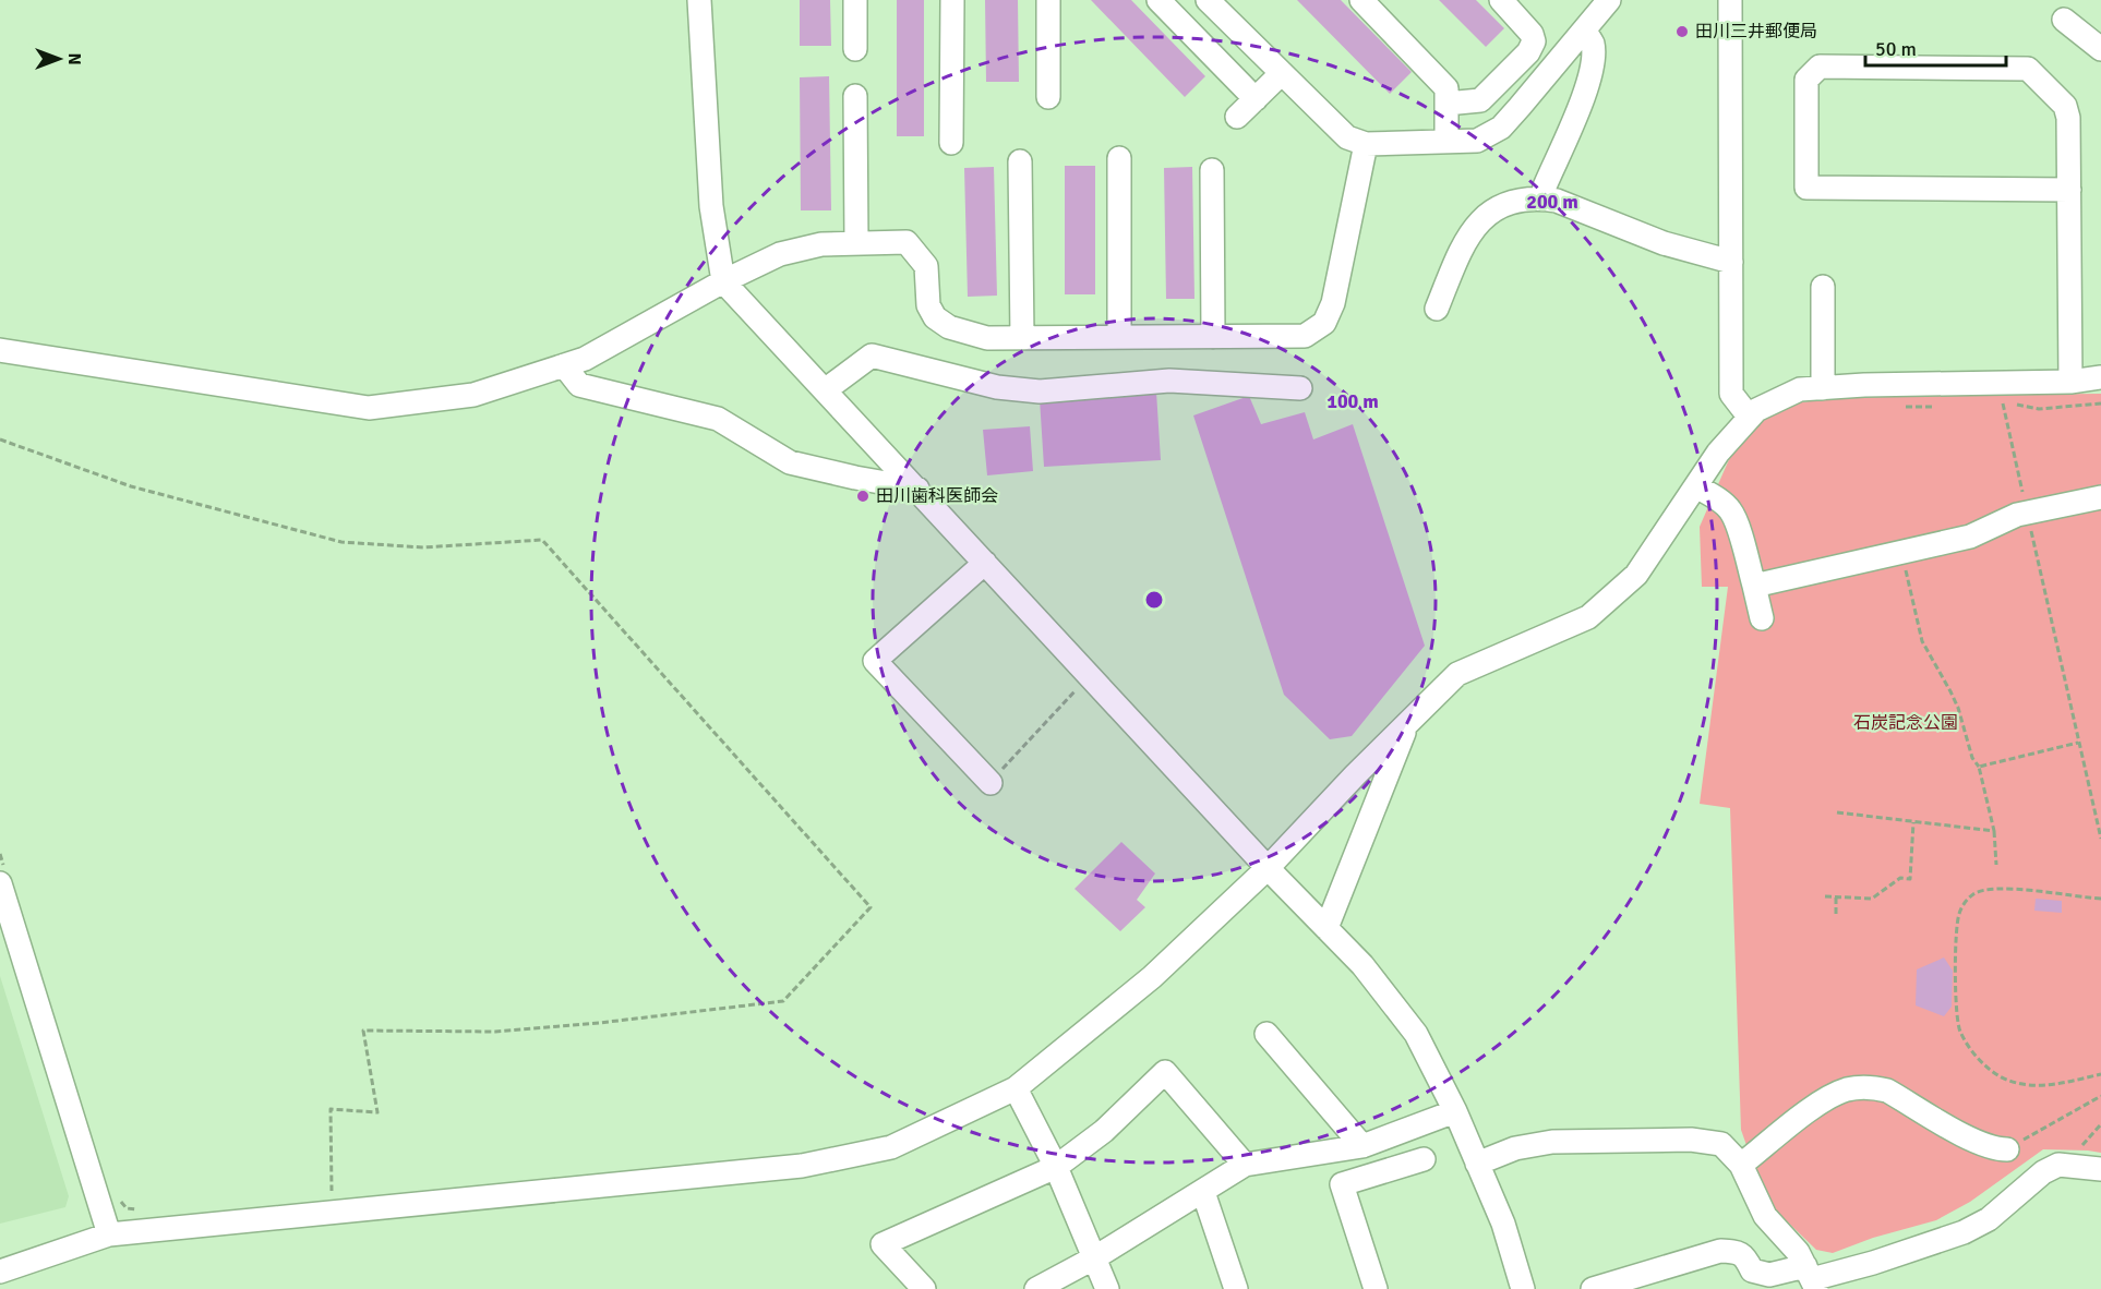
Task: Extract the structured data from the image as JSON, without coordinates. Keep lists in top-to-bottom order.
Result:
{
  "parks": ["石炭記念公園"],
  "places": ["田川三井郵便局", "田川歯科医師会"],
  "scale_bar": "50 m",
  "north": "right",
  "rings": ["200 m", "100 m"]
}
